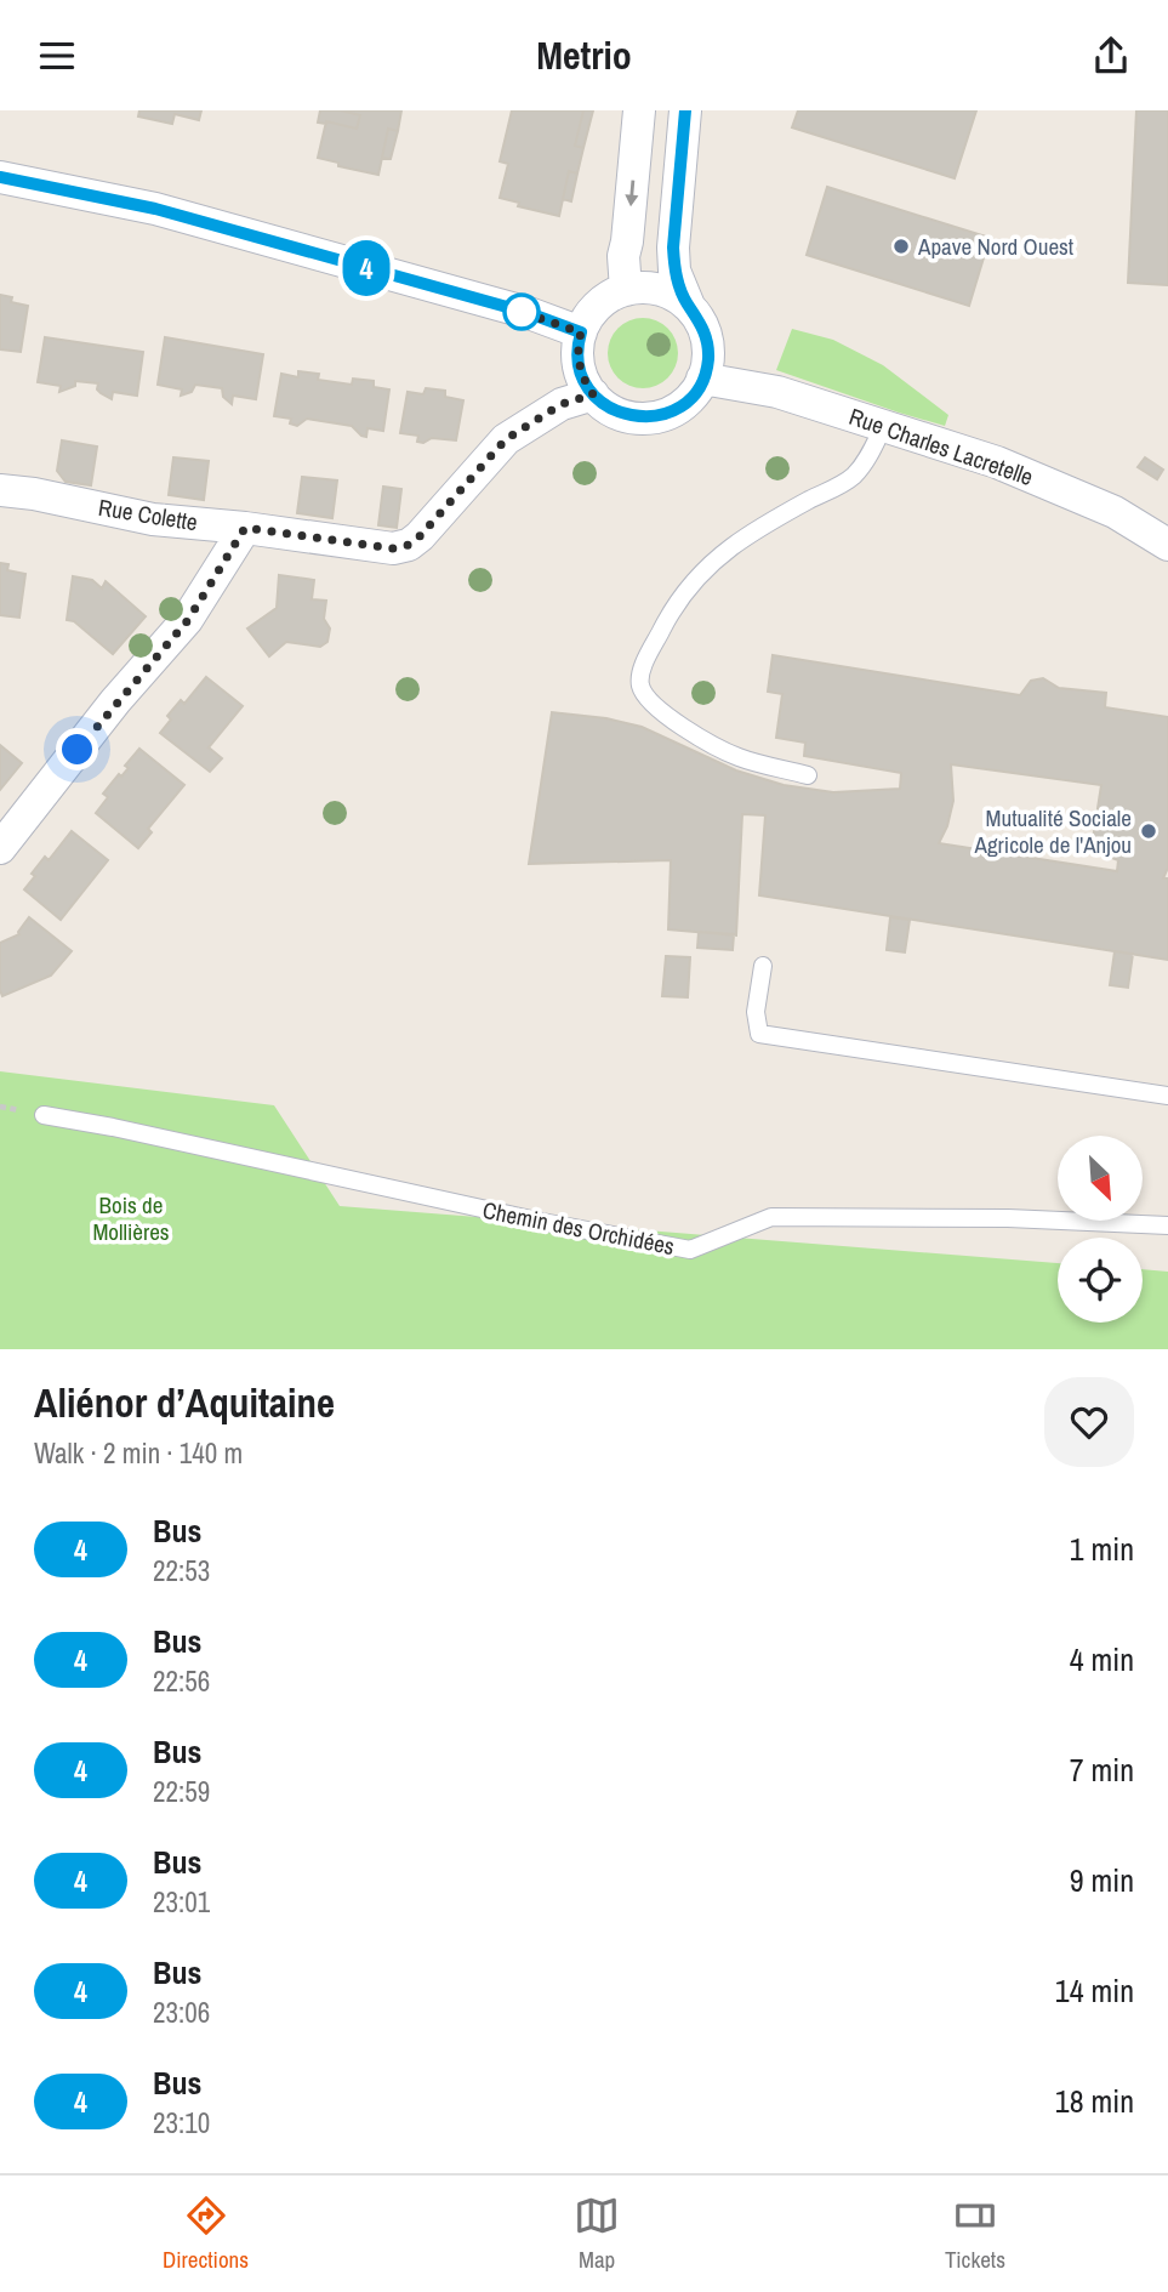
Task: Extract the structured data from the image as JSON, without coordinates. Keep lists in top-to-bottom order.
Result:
{
  "streets": {
    "street": ["Rue Charles Lacretelle", "Rue Colette"],
    "lane": ["Chemin des Orchidées"]
  },
  "crossings": [
    ["Rue Charles Lacretelle", "Rue Colette"]
  ],
  "parks": ["Bois de Mollières"],
  "places": ["Apave Nord Ouest", "Mutualité Sociale Agricole de l'Anjou"],
  "lines": ["bus line 4"],
  "north": "bottom right",
  "page": {
    "header": "Metrio",
    "on_map": "4",
    "heading": ["Aliénor d’Aquitaine", "Walk · 2 min · 140 m"],
    "list": [
      {
        "mark": "4",
        "name": "Bus",
        "note": "22:53",
        "value": "1 min"
      },
      {
        "mark": "4",
        "name": "Bus",
        "note": "22:56",
        "value": "4 min"
      },
      {
        "mark": "4",
        "name": "Bus",
        "note": "22:59",
        "value": "7 min"
      },
      {
        "mark": "4",
        "name": "Bus",
        "note": "23:01",
        "value": "9 min"
      },
      {
        "mark": "4",
        "name": "Bus",
        "note": "23:06",
        "value": "14 min"
      },
      {
        "mark": "4",
        "name": "Bus",
        "note": "23:10",
        "value": "18 min"
      }
    ],
    "tabs": ["Directions", "Map", "Tickets"]
  }
}
